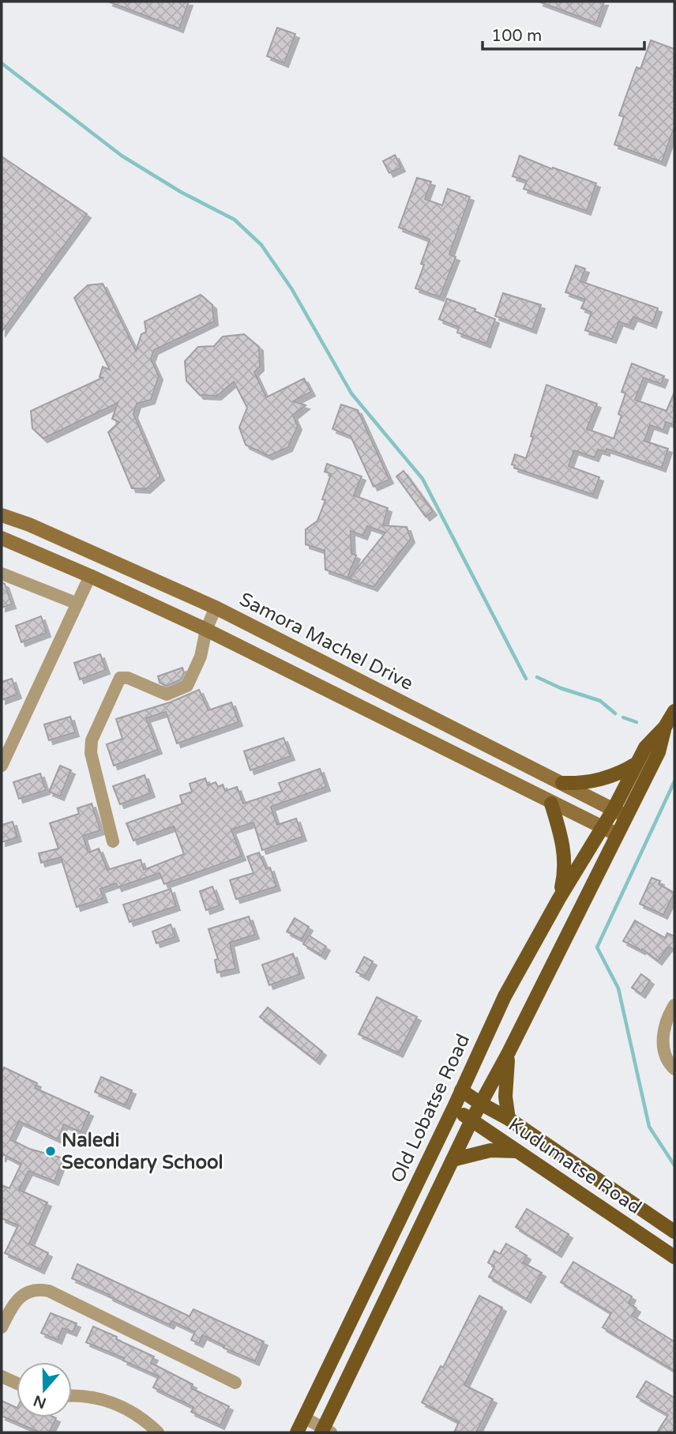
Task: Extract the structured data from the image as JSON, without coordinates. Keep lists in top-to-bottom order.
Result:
{
  "streets": {
    "main road": ["Samora Machel Drive", "Old Lobatse Road", "Kudumatse Road"]
  },
  "crossings": [
    ["Samora Machel Drive", "Old Lobatse Road"],
    ["Old Lobatse Road", "Kudumatse Road"]
  ],
  "places": ["Naledi Secondary School"],
  "scale_bar": "100 m",
  "north": "bottom"
}
